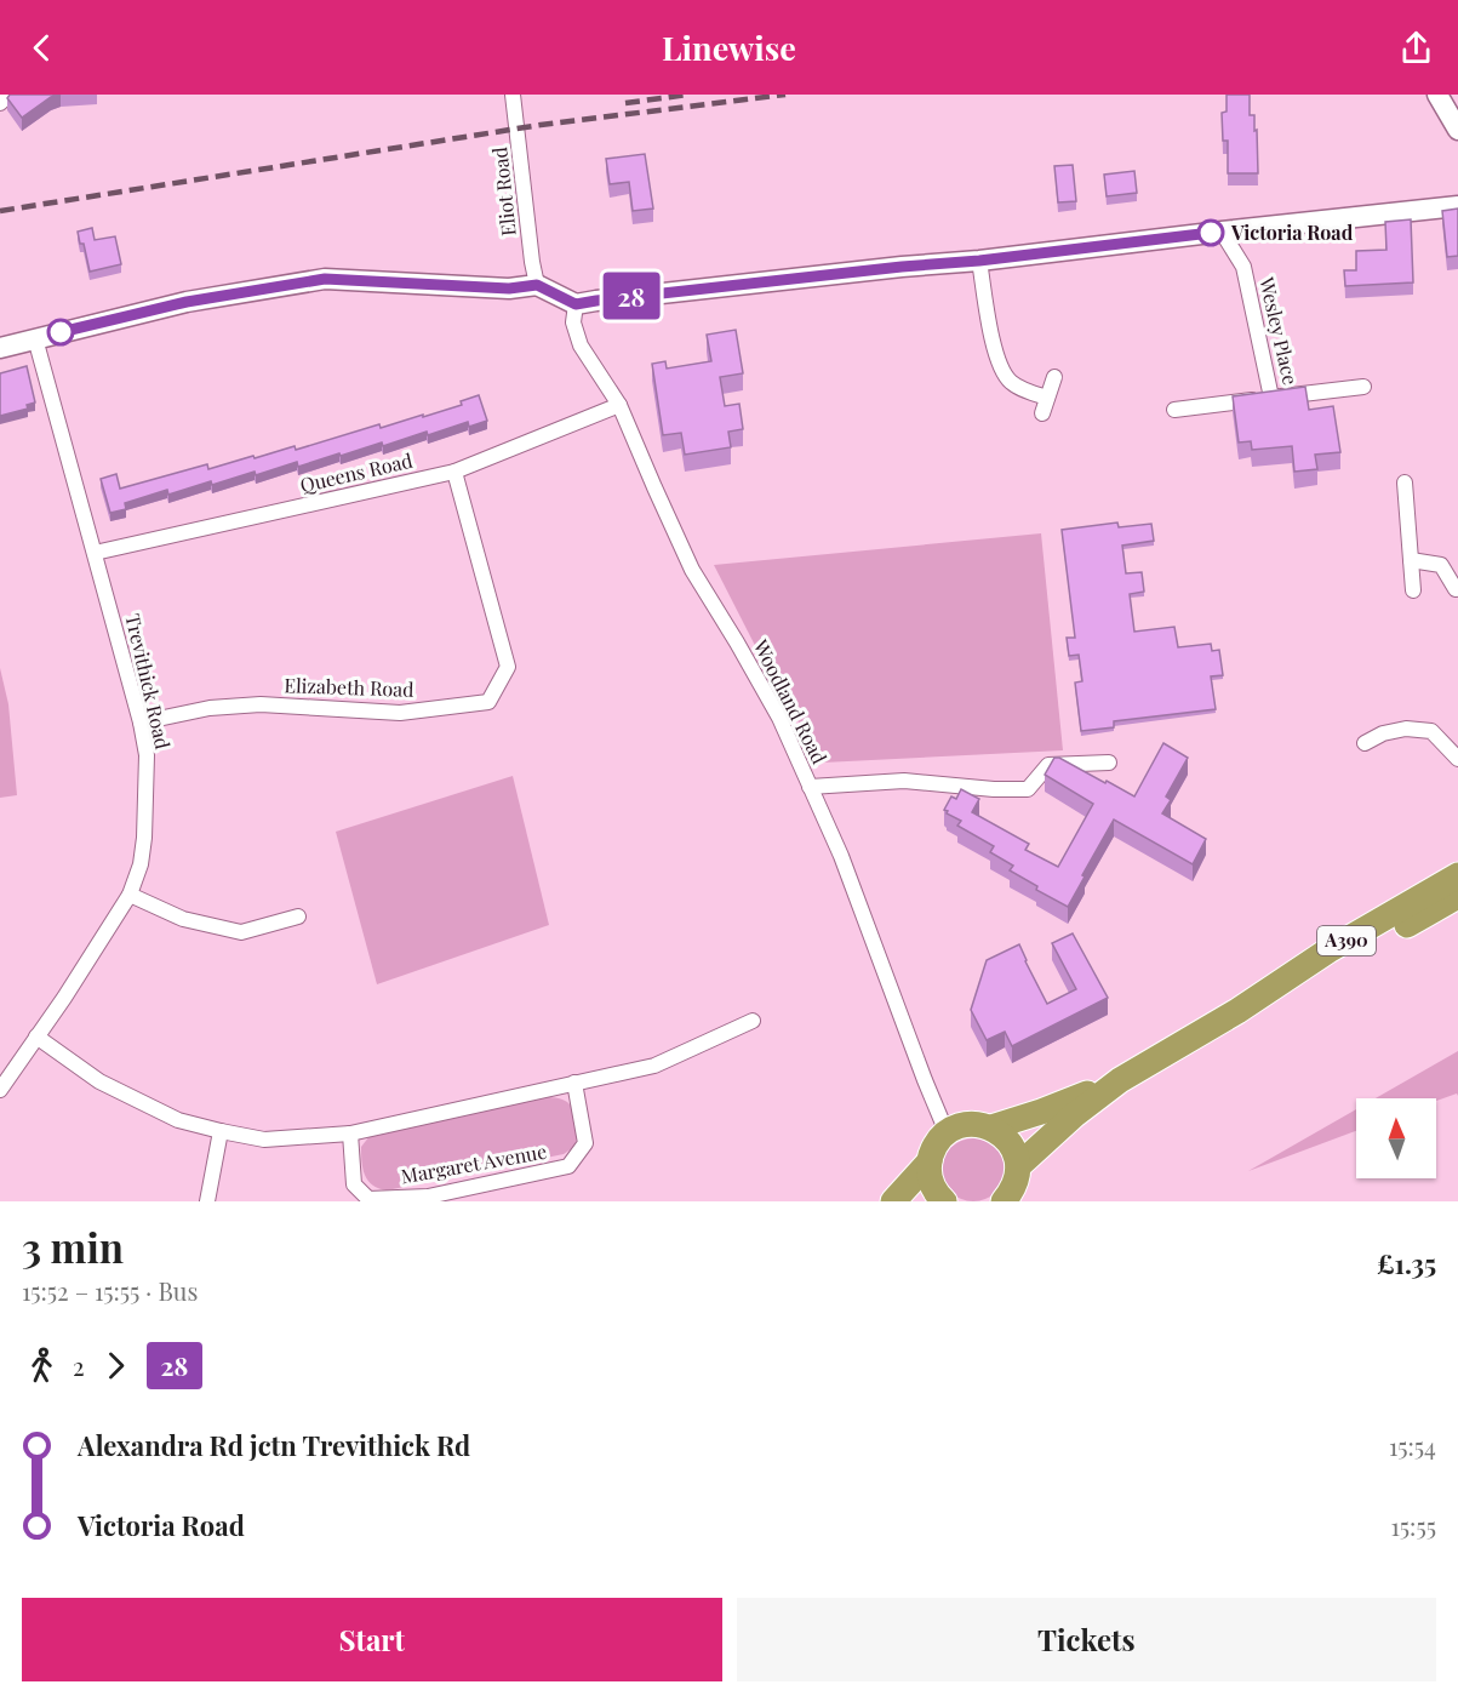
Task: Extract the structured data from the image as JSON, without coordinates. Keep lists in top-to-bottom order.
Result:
{
  "streets": {
    "highway": ["A390"],
    "street": [
      "Eliot Road",
      "Wesley Place",
      "Queens Road",
      "Trevithick Road",
      "Elizabeth Road",
      "Woodland Road",
      "Margaret Avenue"
    ]
  },
  "crossings": [
    ["Queens Road", "Trevithick Road"],
    ["Queens Road", "Elizabeth Road"],
    ["Queens Road", "Woodland Road"],
    ["Trevithick Road", "Elizabeth Road"],
    ["Woodland Road", "A390"]
  ],
  "places": ["Victoria Road"],
  "lines": ["bus line 28"],
  "north": "top",
  "page": {
    "header": "Linewise",
    "on_map": "28",
    "heading": ["3 min", "15:52 – 15:55 · Bus", "£1.35"],
    "legs": ["2", "28"],
    "list": [
      {
        "name": "Alexandra Rd jctn Trevithick Rd",
        "value": "15:54"
      },
      {
        "name": "Victoria Road",
        "value": "15:55"
      }
    ],
    "buttons": ["Start", "Tickets"]
  }
}
